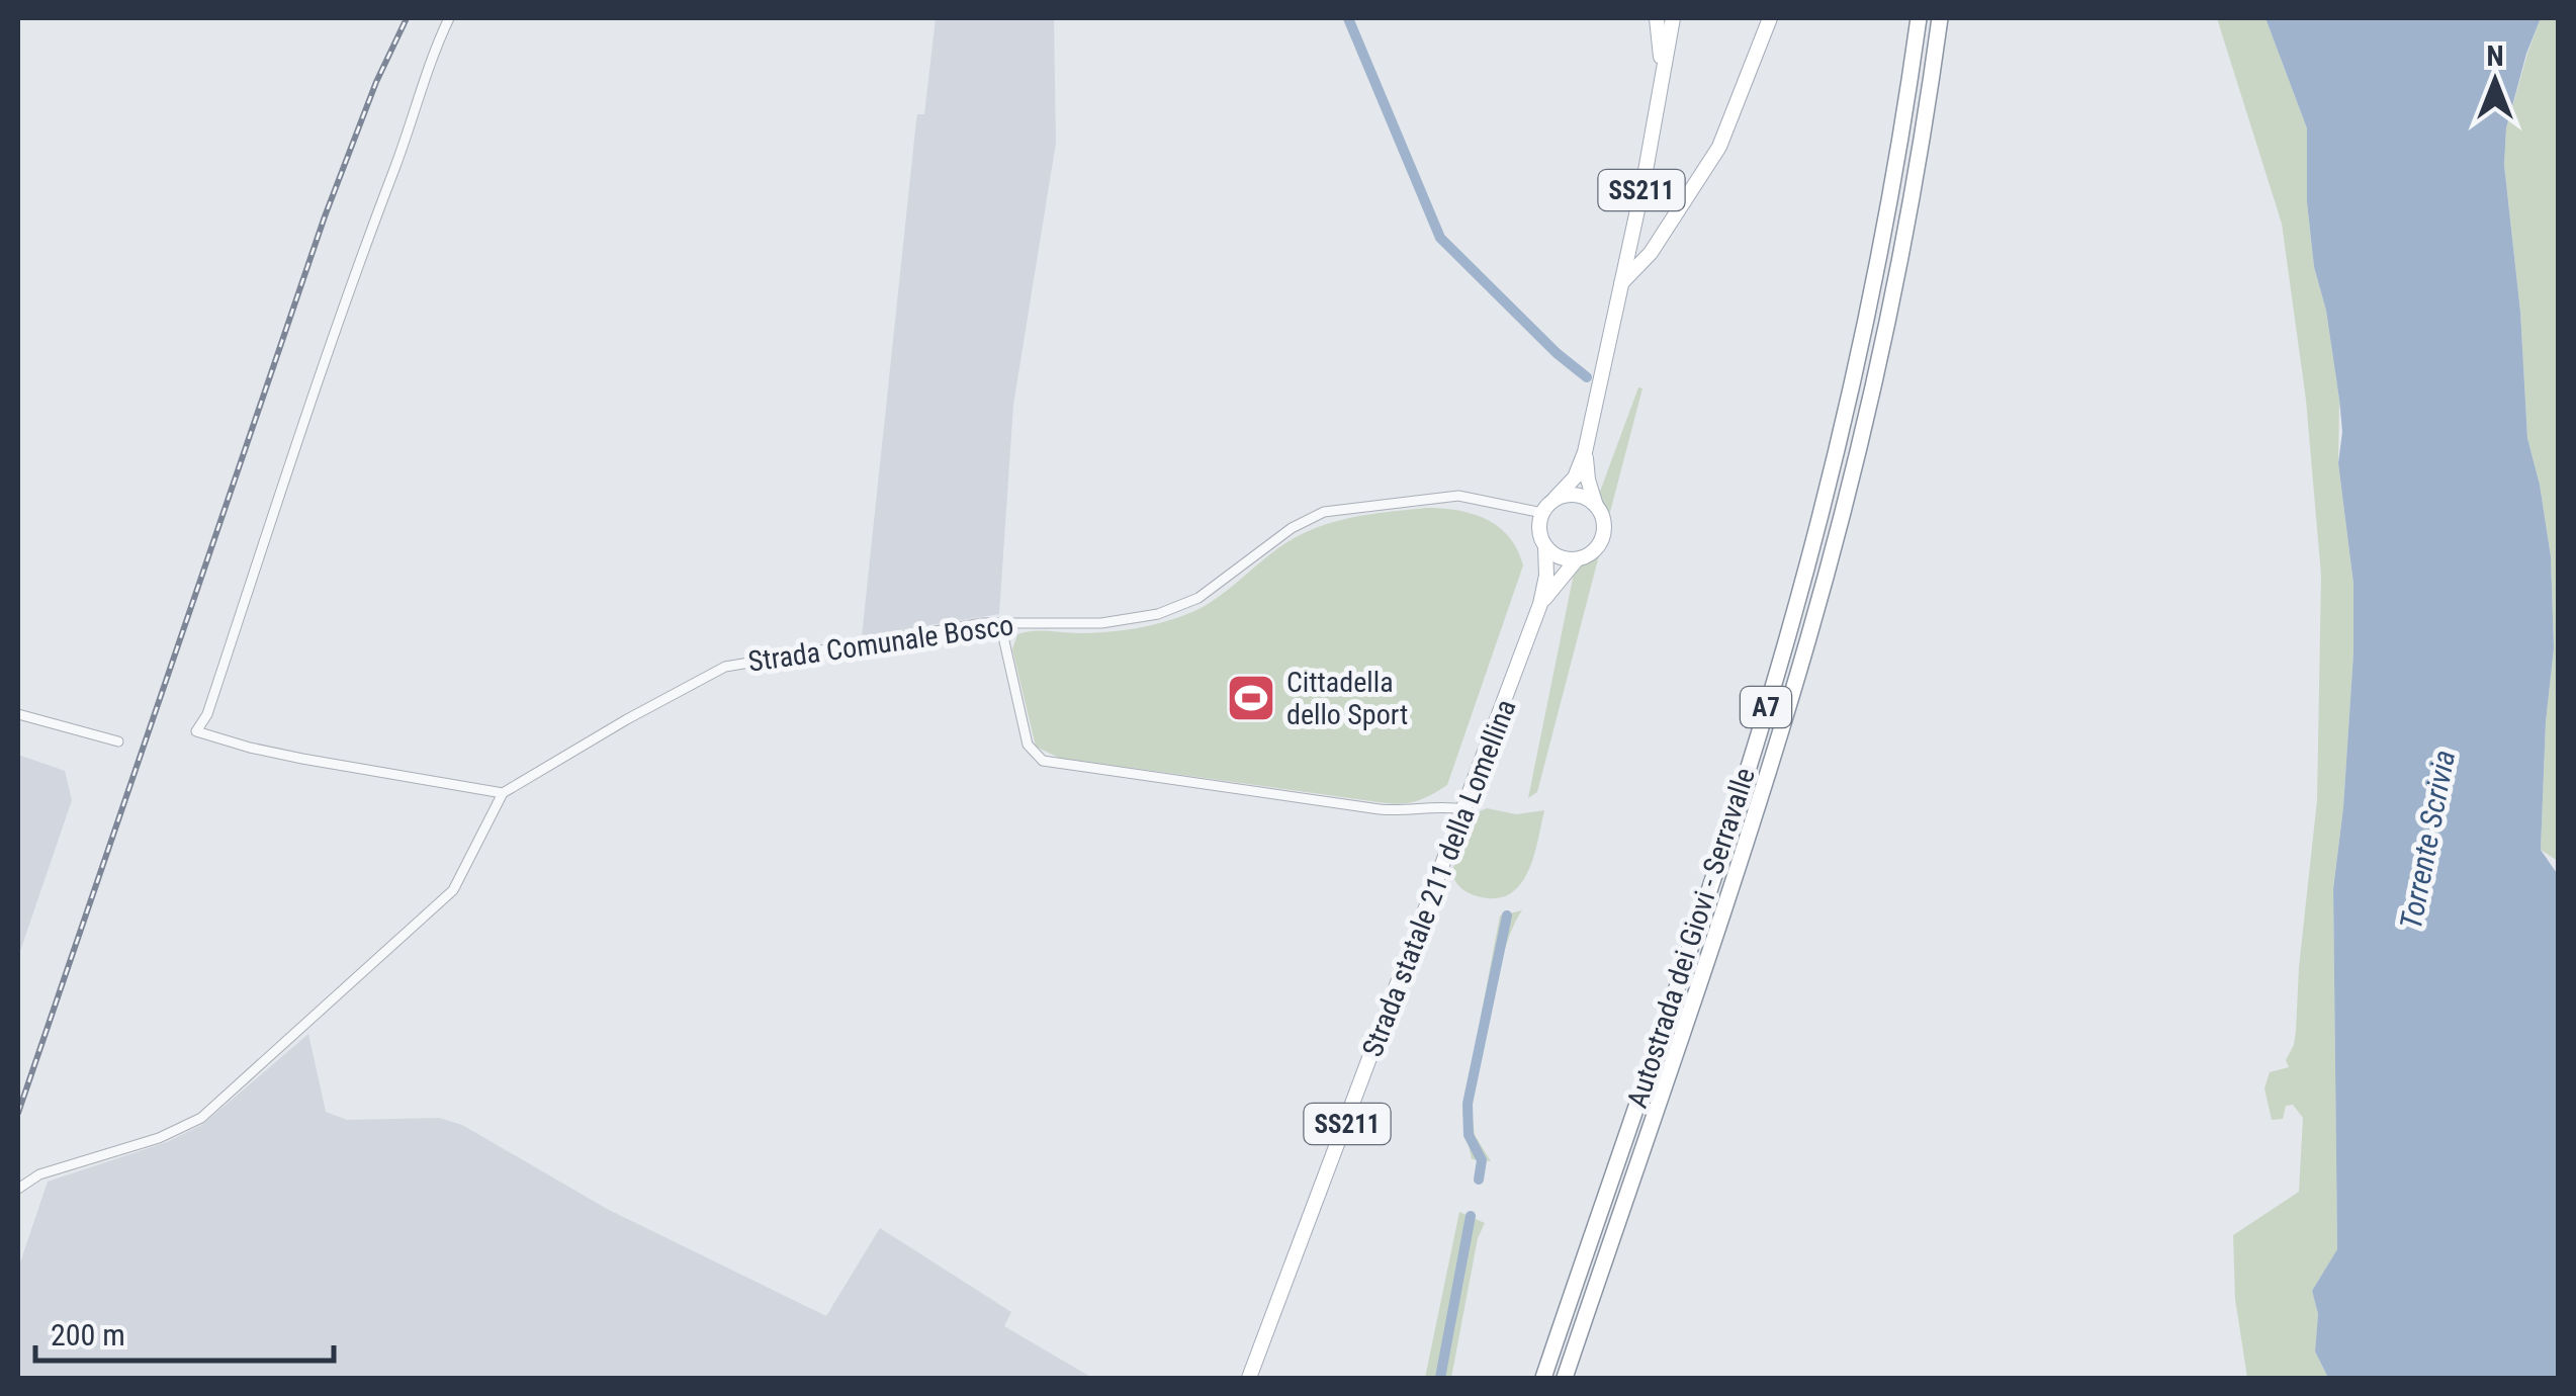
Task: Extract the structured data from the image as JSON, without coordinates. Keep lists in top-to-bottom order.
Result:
{
  "streets": {
    "highway": ["A7", "Autostrada dei Giovi - Serravalle"],
    "main road": ["SS211", "Strada statale 211 della Lomellina"],
    "street": ["Strada Comunale Bosco"]
  },
  "crossings": [
    ["Strada Comunale Bosco", "Strada statale 211 della Lomellina"]
  ],
  "water": ["Torrente Scrivia"],
  "places": {
    "sports": ["Cittadella dello Sport"]
  },
  "scale_bar": "200 m",
  "north": "top"
}
